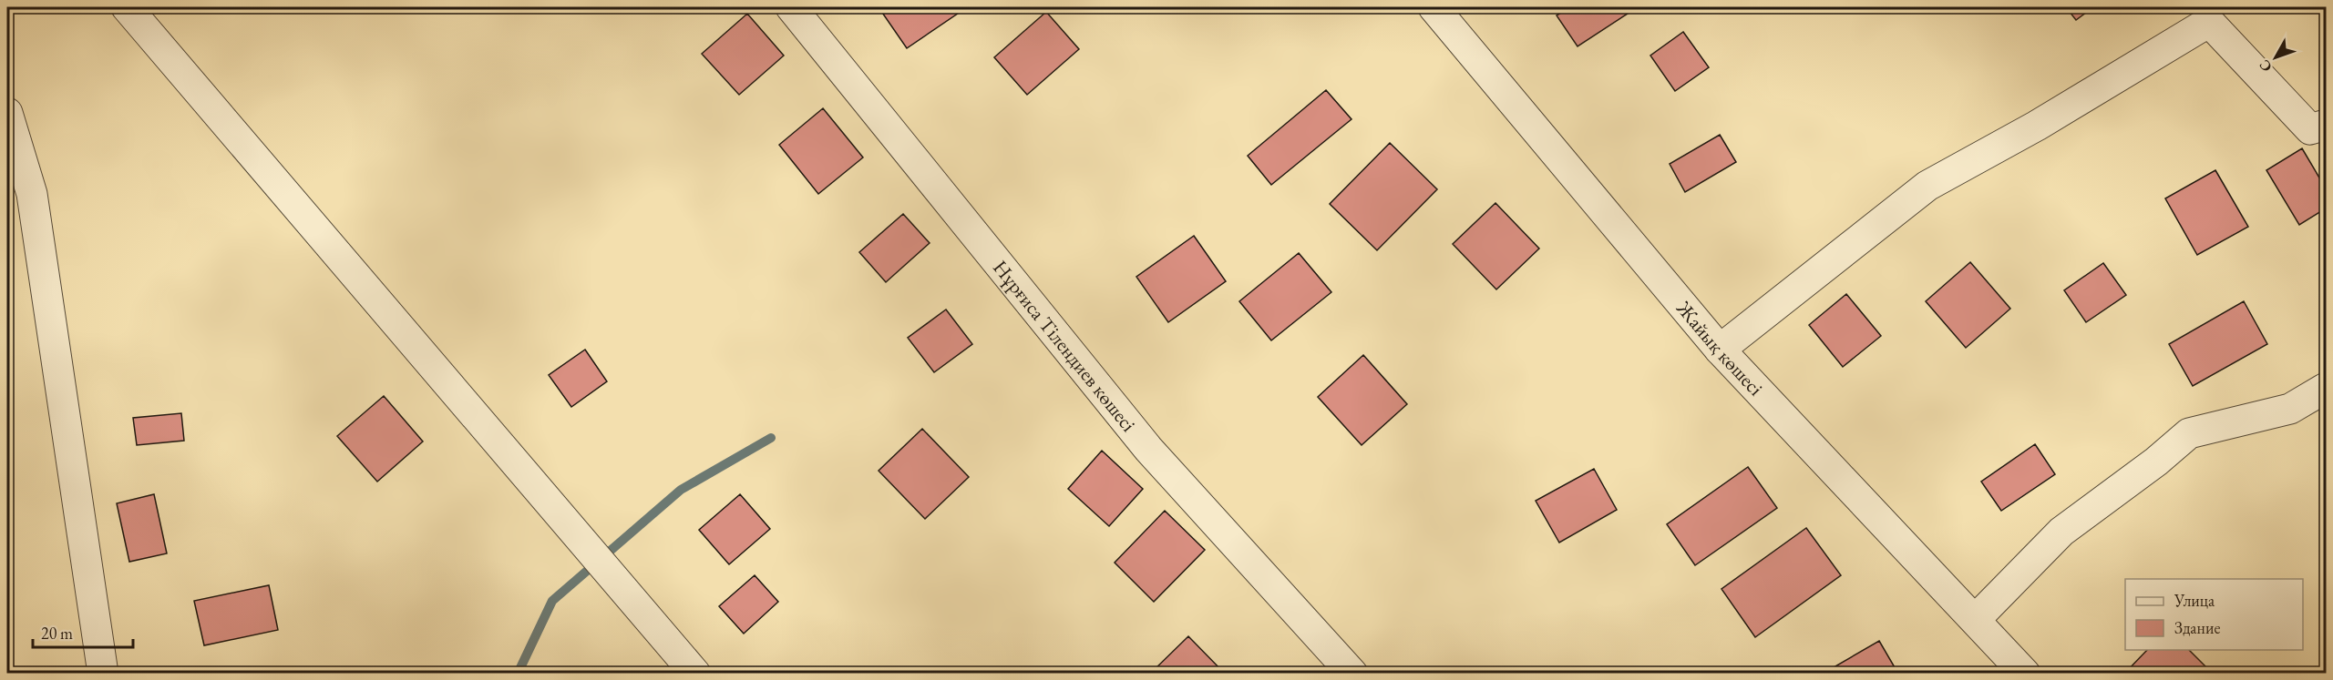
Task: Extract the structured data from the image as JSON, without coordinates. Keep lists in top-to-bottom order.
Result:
{
  "streets": {
    "street": ["Нұрғиса Тілендиев көшесі", "Жайық көшесі"]
  },
  "legend": ["Улица", "Здание"],
  "scale_bar": "20 m",
  "north": "bottom left"
}
